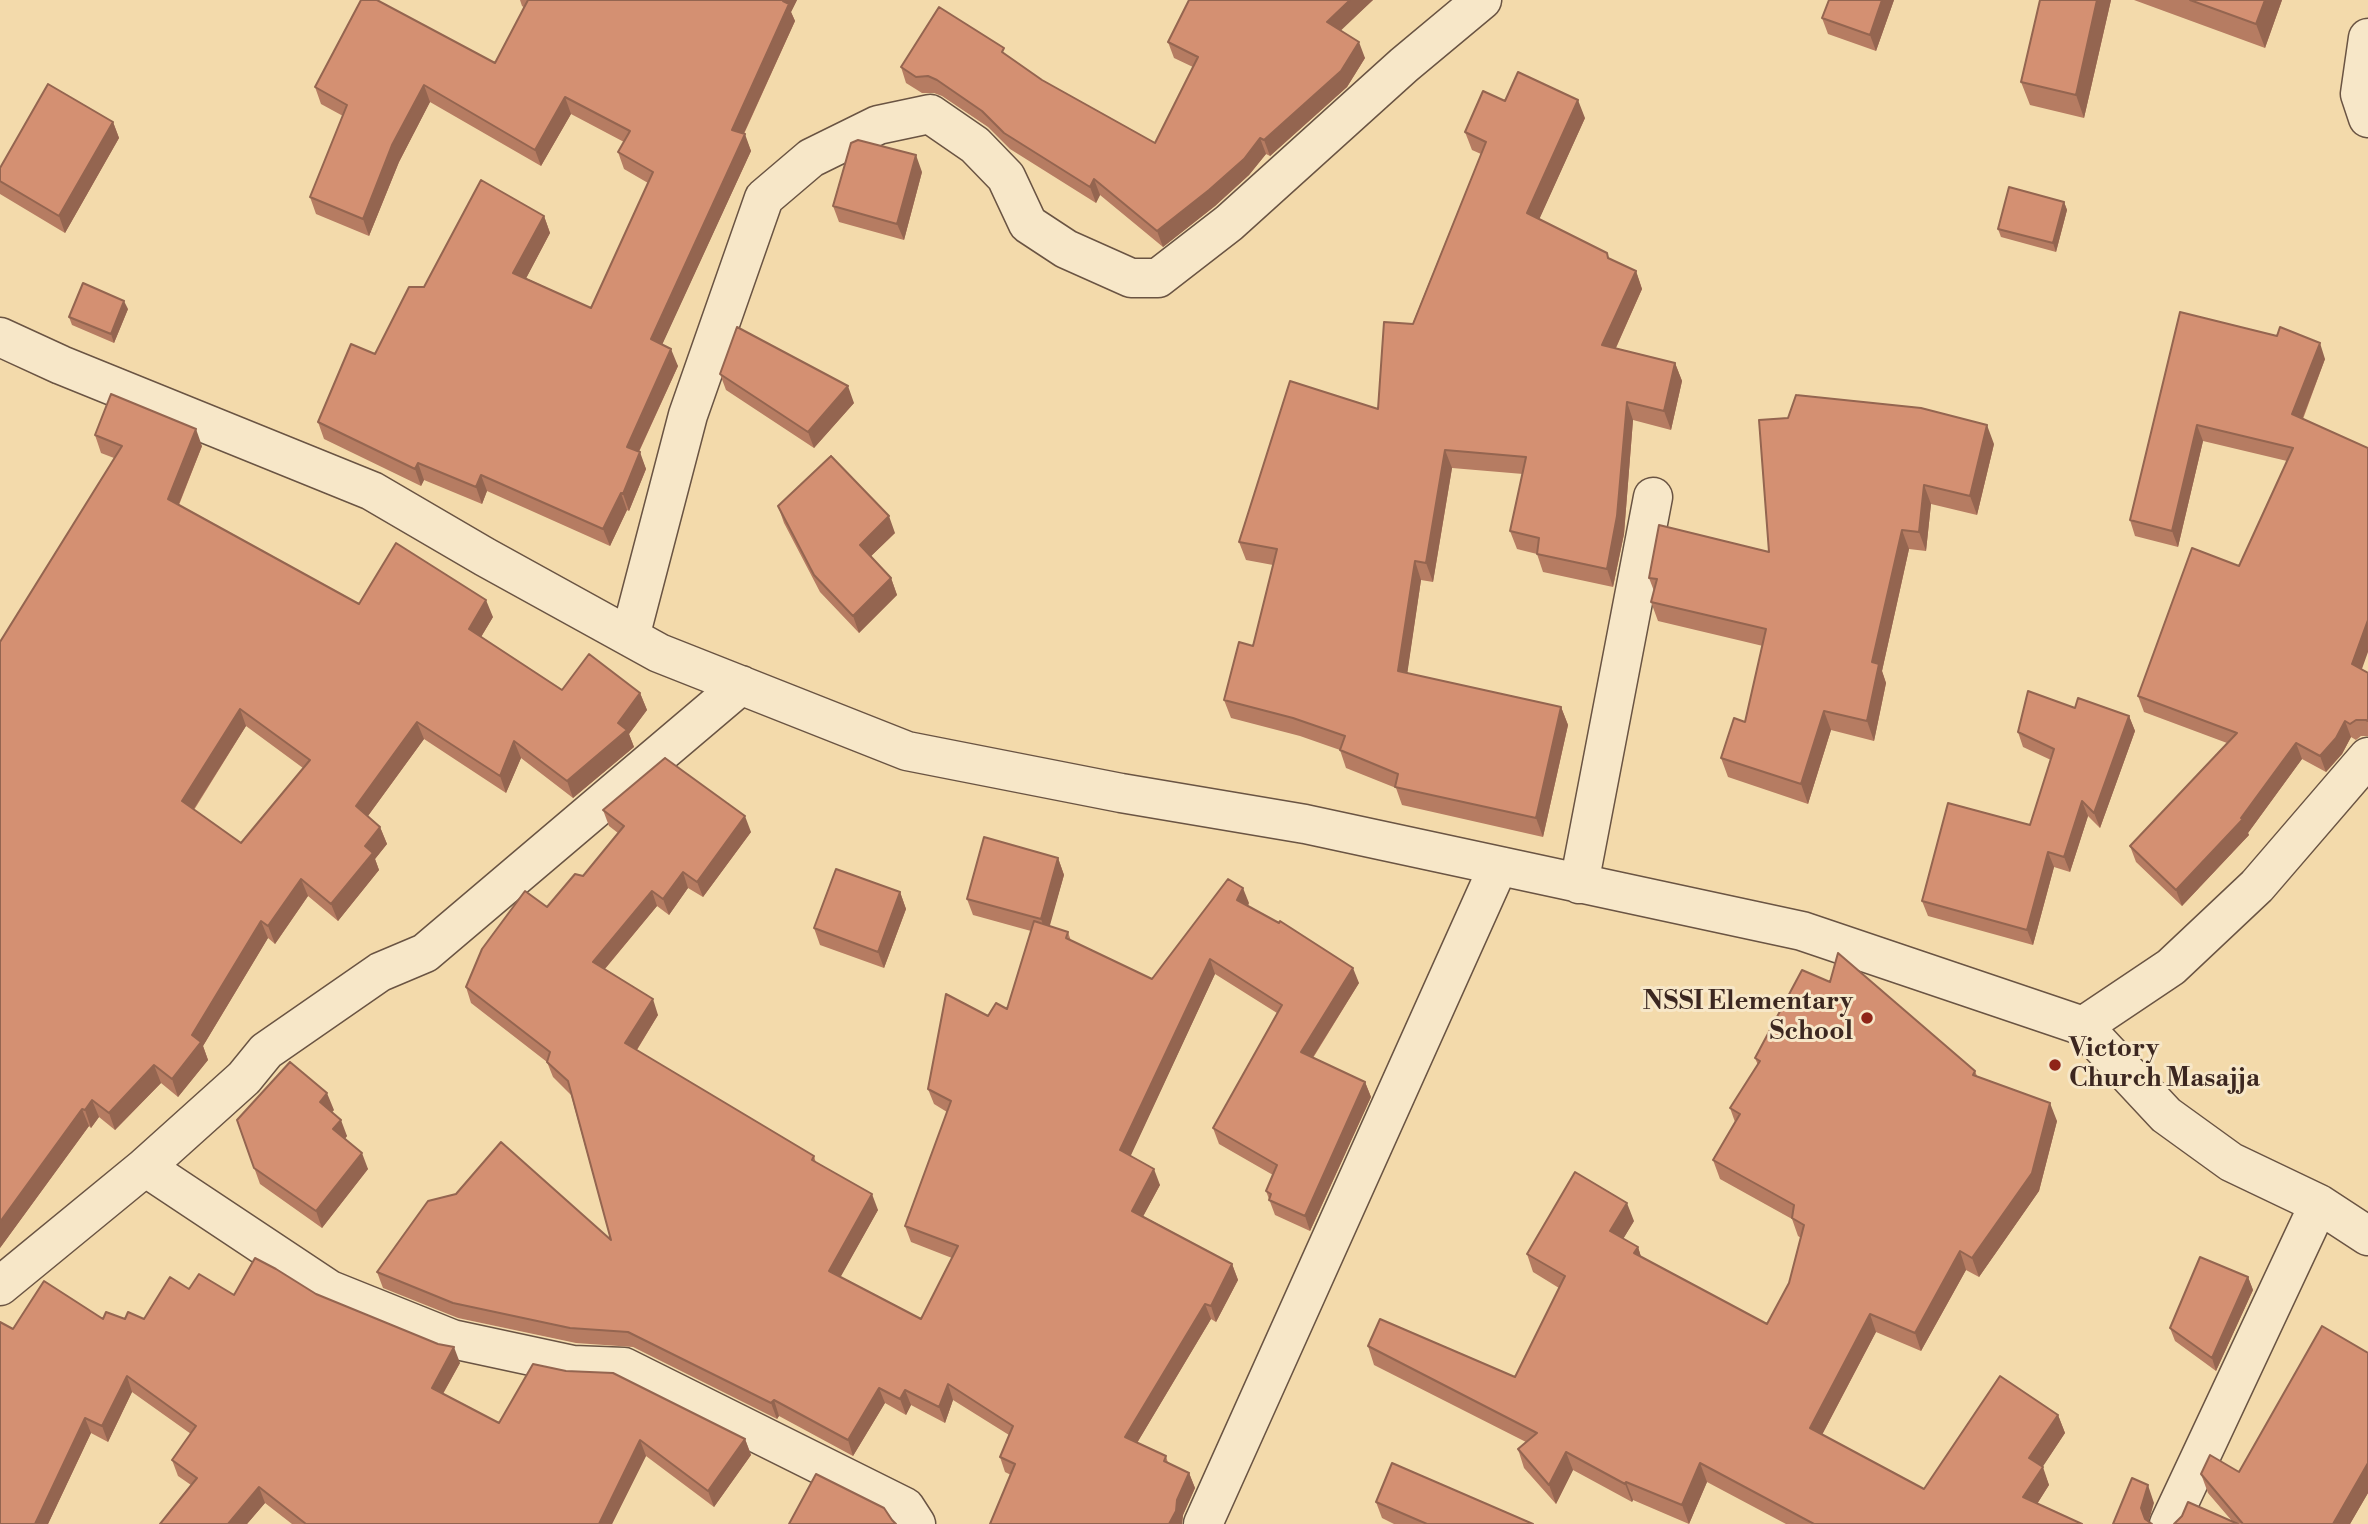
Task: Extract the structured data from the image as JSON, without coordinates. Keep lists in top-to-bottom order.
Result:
{
  "places": ["NSSI Elementary School", "Victory Church Masajja"]
}
